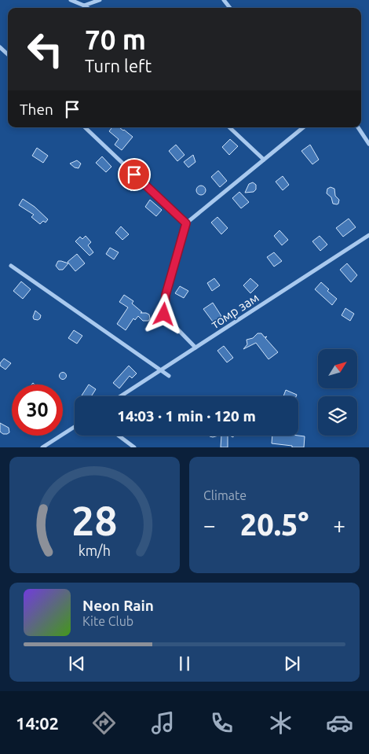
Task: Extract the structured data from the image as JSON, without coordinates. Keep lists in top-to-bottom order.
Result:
{
  "streets": {
    "street": ["томр зам"]
  },
  "north": "top right",
  "page": {
    "turn": ["70 m", "Turn left"],
    "then": "Then",
    "limit": "30",
    "trip": "14:03 · 1 min · 120 m",
    "tile": "Climate",
    "heat": ["−", "20.5°", "+"],
    "song": ["Neon Rain", "Kite Club"],
    "tabs": "14:02",
    "gauge": ["28", "km/h"]
  }
}
